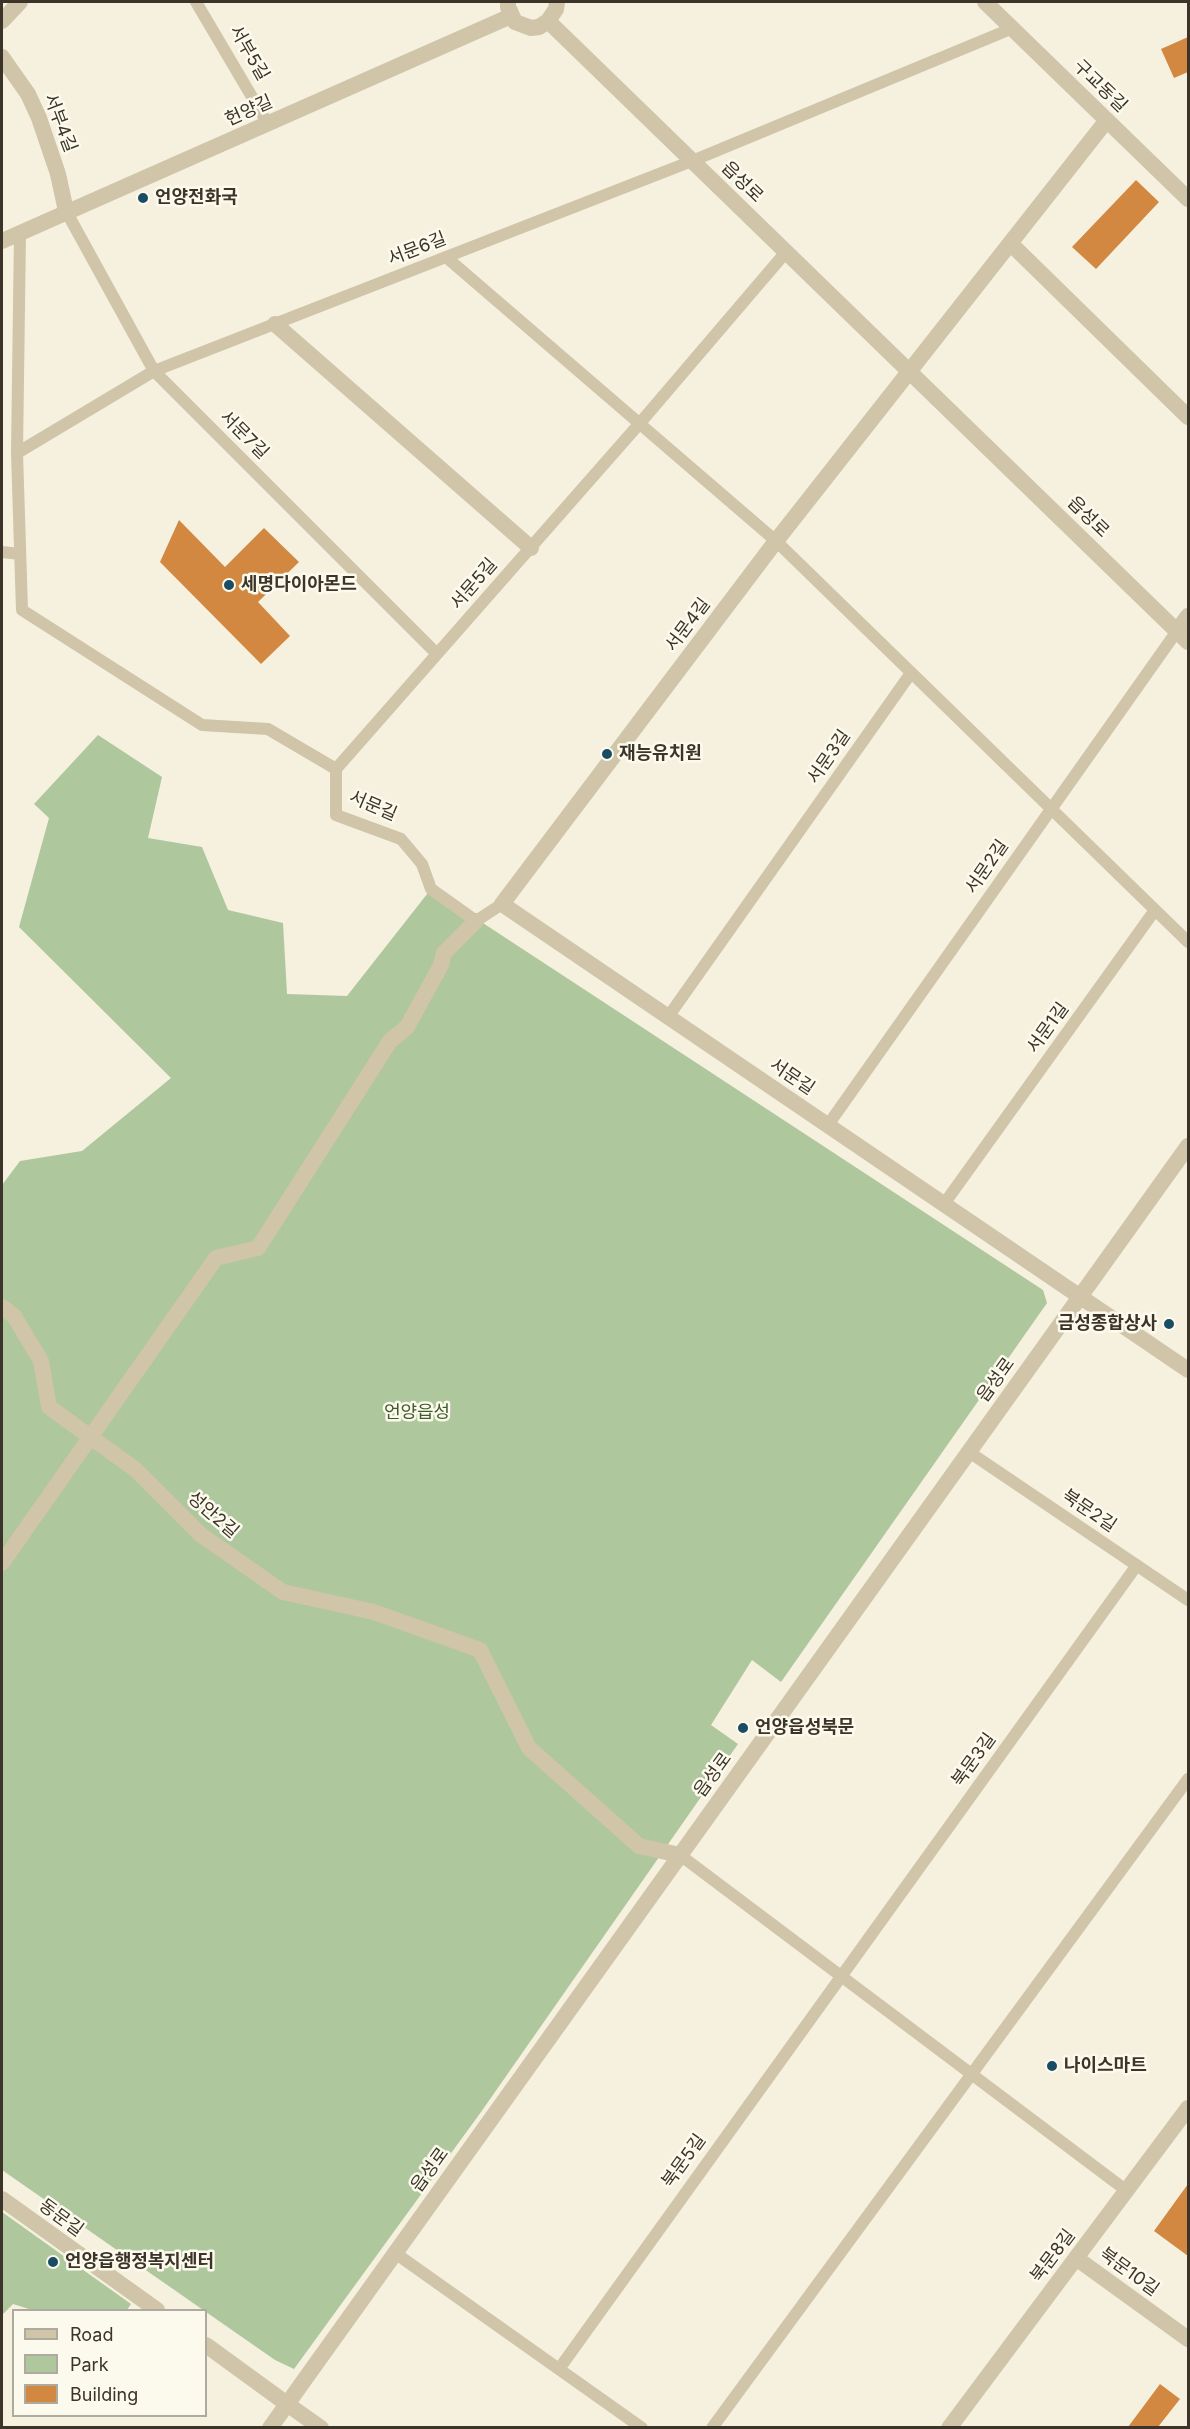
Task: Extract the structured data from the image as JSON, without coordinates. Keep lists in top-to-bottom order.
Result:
{
  "streets": {
    "street": [
      "구교동길",
      "헌양길",
      "서부4길",
      "읍성로",
      "서문4길",
      "서문길",
      "성안2길",
      "동문길",
      "북문8길",
      "북문10길"
    ],
    "lane": [
      "서부5길",
      "서문6길",
      "서문7길",
      "서문5길",
      "서문3길",
      "서문2길",
      "서문1길",
      "북문2길",
      "북문3길",
      "북문5길"
    ]
  },
  "crossings": [
    ["서부5길", "헌양길"],
    ["구교동길", "서문6길"],
    ["헌양길", "서부4길"],
    ["헌양길", "서문7길"],
    ["헌양길", "서문길"],
    ["서부4길", "서문7길"],
    ["읍성로", "서문6길"],
    ["읍성로", "서문5길"],
    ["읍성로", "서문4길"],
    ["읍성로", "서문길"],
    ["읍성로", "서문2길"],
    ["읍성로", "북문2길"],
    ["읍성로", "성안2길"],
    ["서문6길", "서문7길"],
    ["서문6길", "서문길"],
    ["서문7길", "서문5길"],
    ["서문5길", "서문길"],
    ["서문4길", "서문길"],
    ["서문3길", "서문길"],
    ["서문길", "서문2길"],
    ["서문길", "서문1길"],
    ["북문2길", "북문3길"],
    ["북문3길", "북문5길"],
    ["북문8길", "북문10길"]
  ],
  "parks": ["언양읍성"],
  "places": [
    "언양전화국",
    "세명다이아몬드",
    "재능유치원",
    "금성종합상사",
    "언양읍성북문",
    "나이스마트",
    "언양읍행정복지센터"
  ],
  "legend": ["Road", "Park", "Building"]
}
